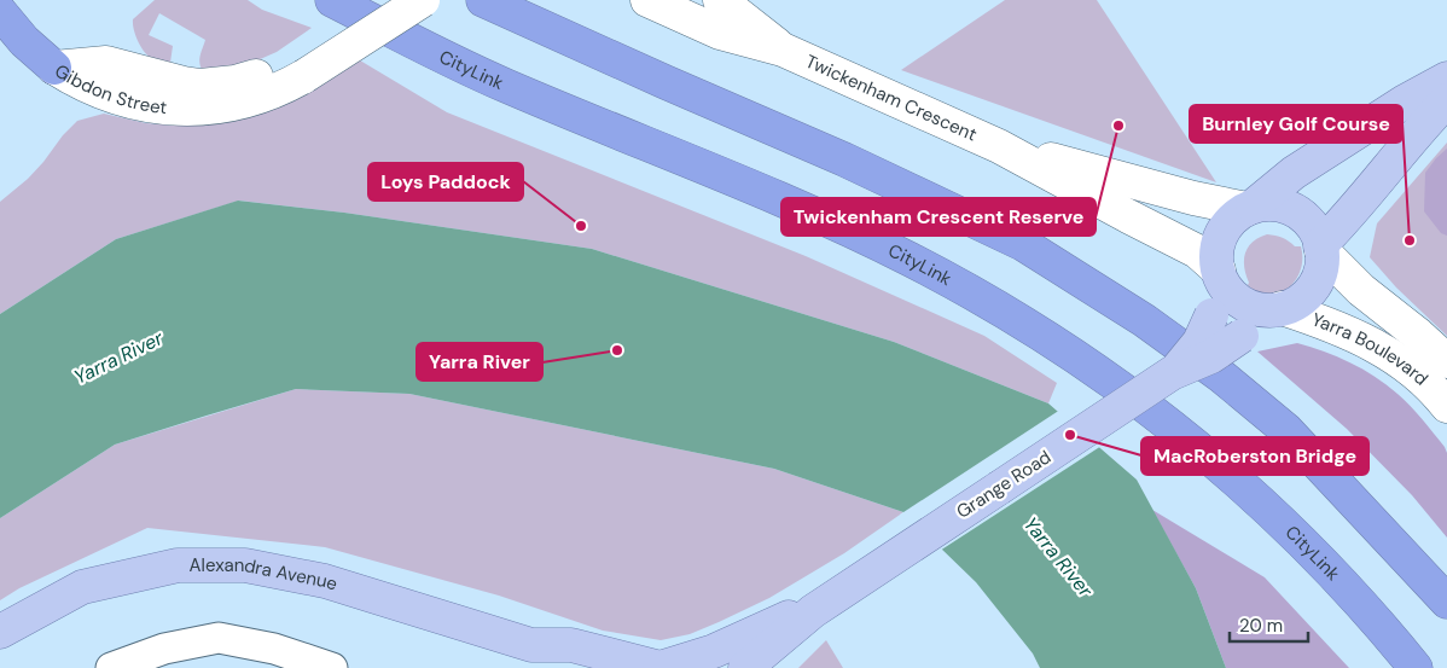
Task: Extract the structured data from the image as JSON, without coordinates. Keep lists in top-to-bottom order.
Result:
{
  "streets": {
    "highway": ["CityLink"],
    "main road": [
      "Gibdon Street",
      "Twickenham Crescent",
      "Yarra Boulevard",
      "Grange Road",
      "Alexandra Avenue"
    ]
  },
  "crossings": [
    ["Twickenham Crescent", "Yarra Boulevard"],
    ["Twickenham Crescent", "Grange Road"],
    ["Yarra Boulevard", "Grange Road"],
    ["Grange Road", "Alexandra Avenue"]
  ],
  "water": ["Yarra River"],
  "places": [
    "Twickenham Crescent Reserve",
    "Loys Paddock",
    "Burnley Golf Course",
    "Yarra River",
    "MacRoberston Bridge"
  ],
  "scale_bar": "20 m"
}
